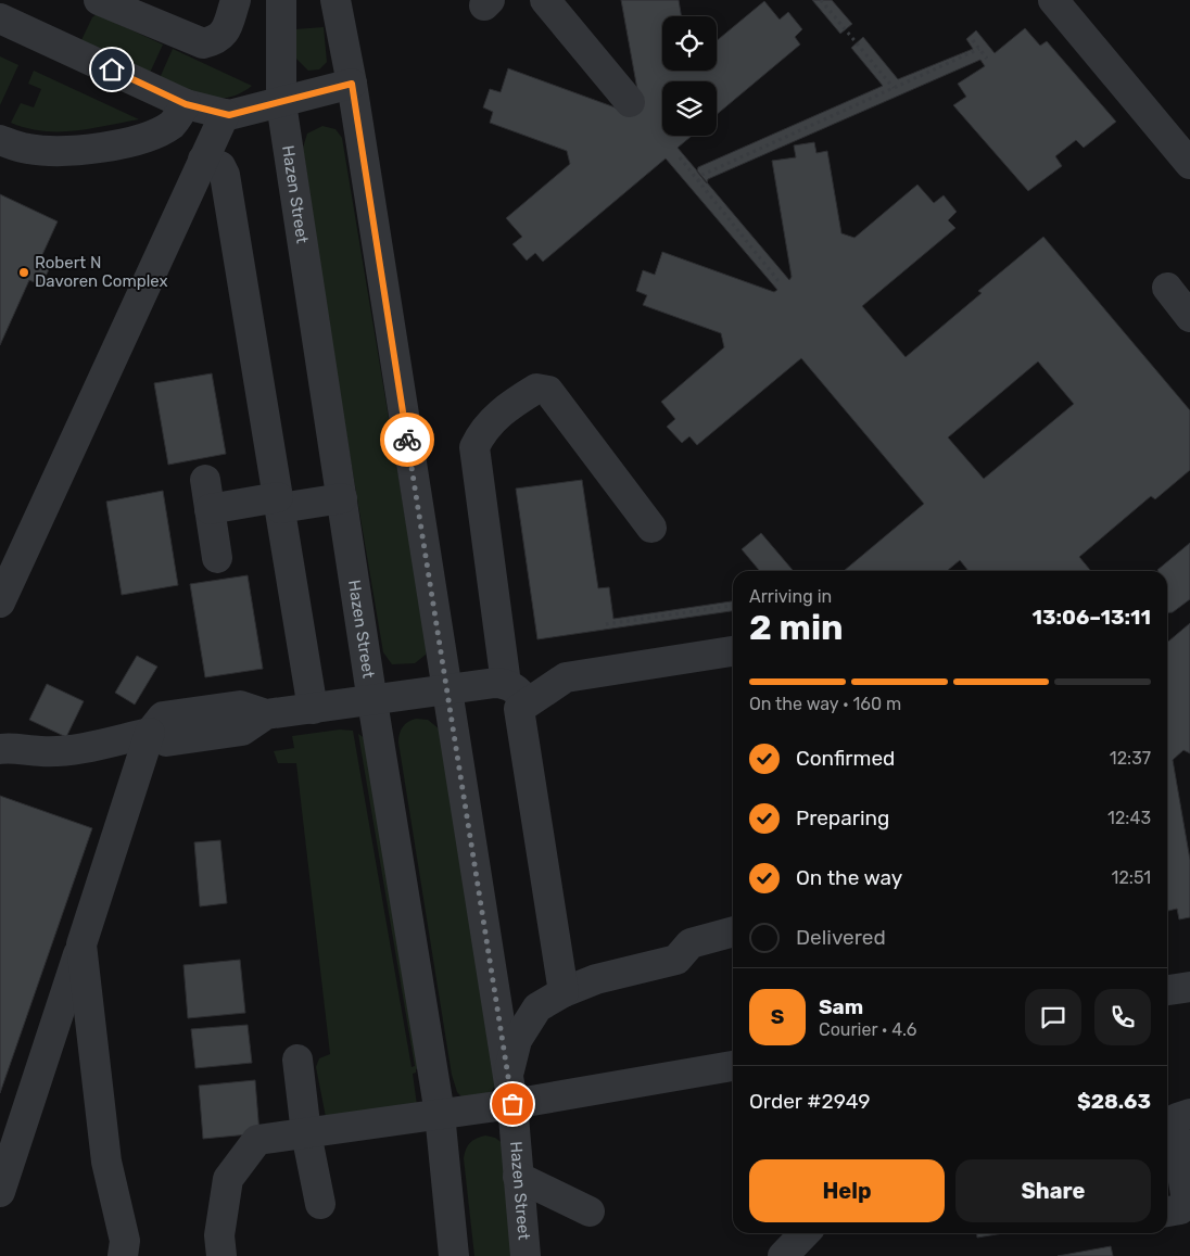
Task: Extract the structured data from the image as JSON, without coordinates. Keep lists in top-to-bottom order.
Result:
{
  "streets": {
    "street": ["Hazen Street"]
  },
  "places": ["Robert N Davoren Complex"],
  "page": {
    "heading": ["2 min", "Arriving in", "13:06–13:11"],
    "panel": [
      "Sam",
      "Courier · 4.6",
      "Order #2949",
      "$28.63"
    ],
    "bar": "On the way · 160 m",
    "list": [
      ["Confirmed", "12:37"],
      ["Preparing", "12:43"],
      ["On the way", "12:51"],
      "Delivered"
    ],
    "round": "S",
    "buttons": ["Help", "Share"]
  }
}
